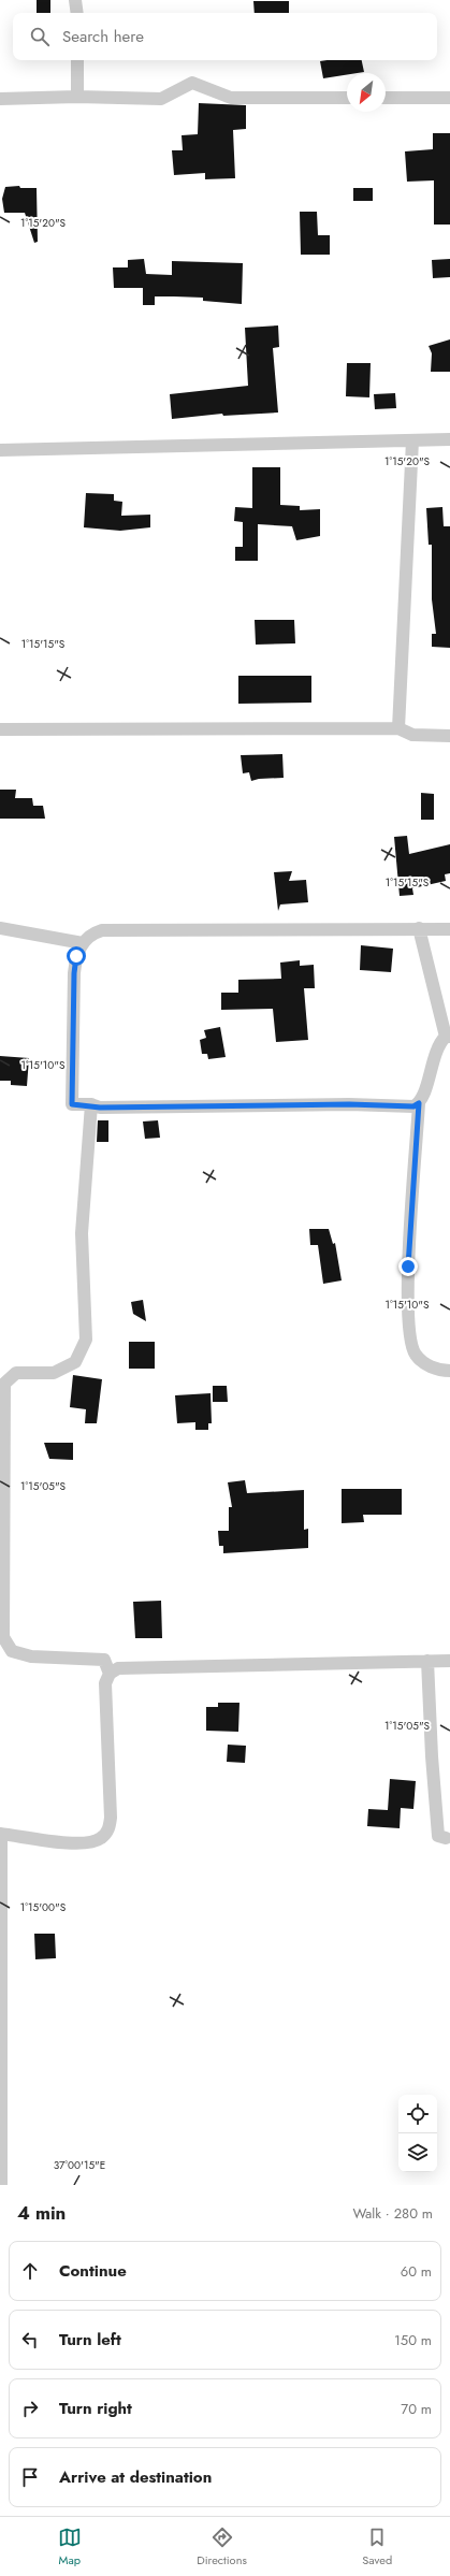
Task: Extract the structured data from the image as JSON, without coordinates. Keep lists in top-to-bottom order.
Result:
{
  "north": "bottom left",
  "page": {
    "search": "Search here",
    "heading": ["4 min", "Walk · 280 m"],
    "list": [
      ["Continue", "60 m"],
      ["Turn left", "150 m"],
      ["Turn right", "70 m"],
      "Arrive at destination"
    ],
    "nav": ["Map", "Directions", "Saved"]
  },
  "coordinates": [
    "1°15'20\"S",
    "1°15'15\"S",
    "1°15'10\"S",
    "1°15'05\"S",
    "1°15'00\"S",
    "37°00'15\"E"
  ]
}
